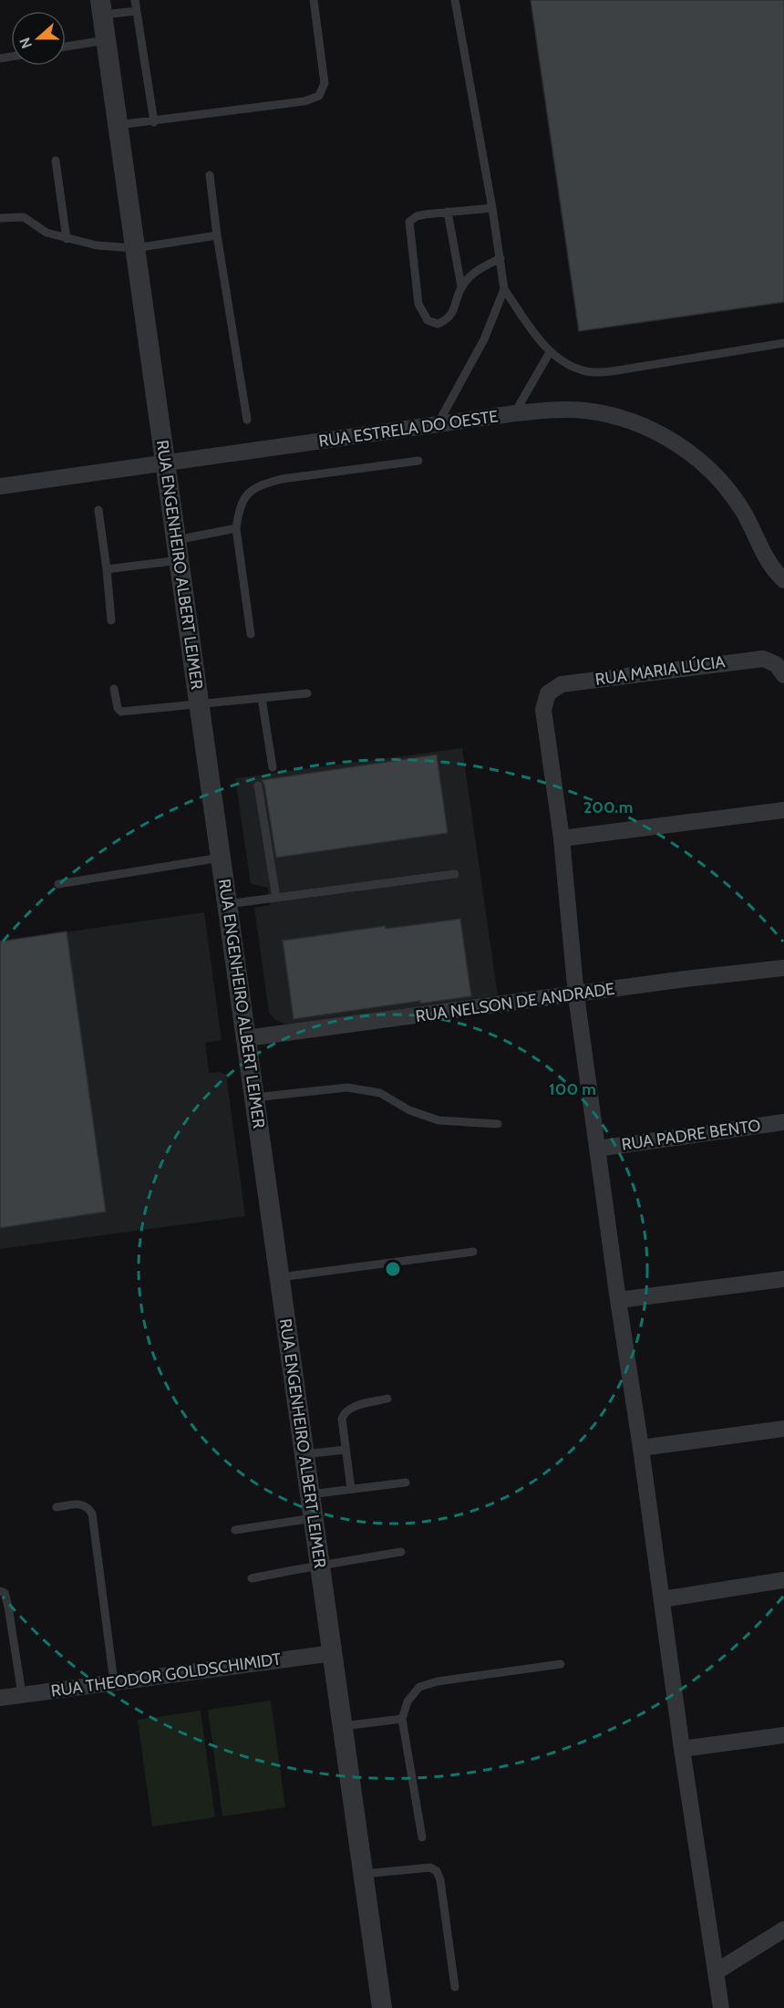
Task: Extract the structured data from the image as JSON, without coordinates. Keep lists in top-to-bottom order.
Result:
{
  "streets": {
    "street": [
      "RUA ESTRELA DO OESTE",
      "RUA ENGENHEIRO ALBERT LEIMER",
      "RUA MARIA LÚCIA",
      "RUA NELSON DE ANDRADE",
      "RUA PADRE BENTO",
      "RUA THEODOR GOLDSCHIMIDT"
    ]
  },
  "crossings": [
    ["RUA ESTRELA DO OESTE", "RUA ENGENHEIRO ALBERT LEIMER"],
    ["RUA ENGENHEIRO ALBERT LEIMER", "RUA NELSON DE ANDRADE"],
    ["RUA ENGENHEIRO ALBERT LEIMER", "RUA THEODOR GOLDSCHIMIDT"]
  ],
  "north": "left",
  "rings": ["200 m", "100 m"]
}
